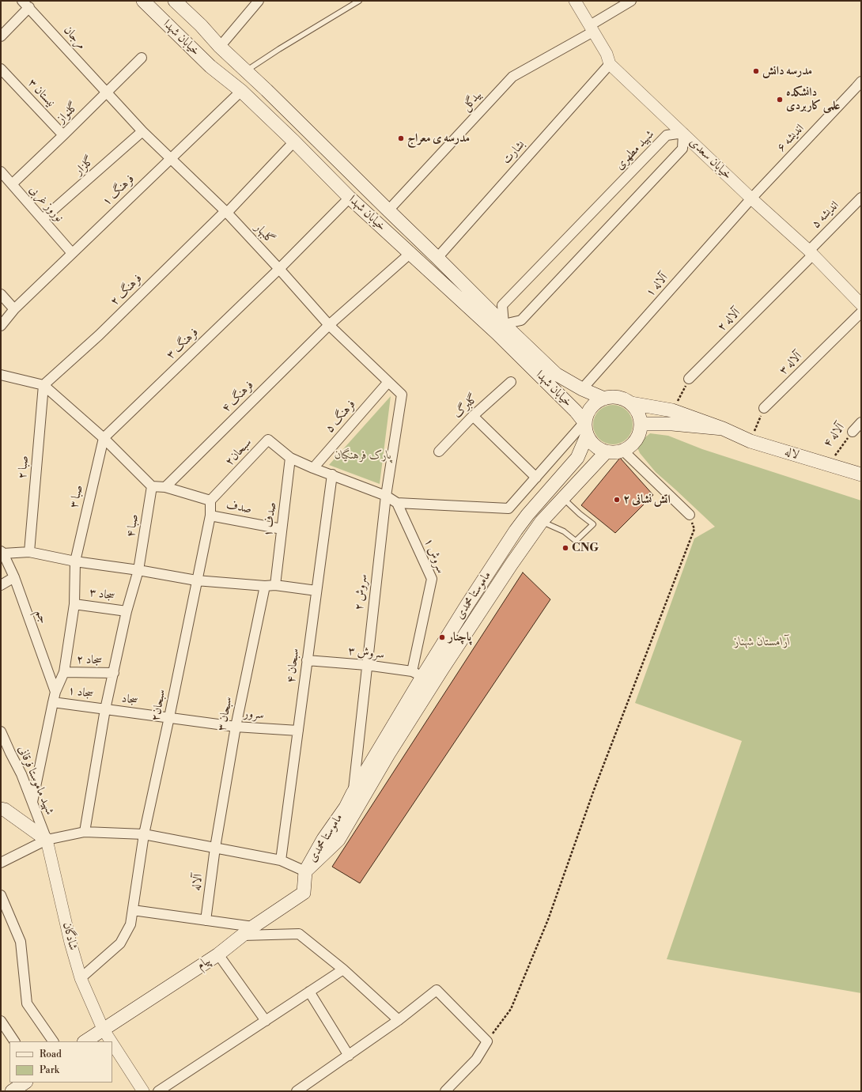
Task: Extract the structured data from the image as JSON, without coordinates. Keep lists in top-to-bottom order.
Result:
{
  "streets": {
    "main road": [
      "خیابان شهدا",
      "لاله",
      "ماموستا محمدی",
      "پیام"
    ],
    "street": [
      "مرجان",
      "نیستان ۳",
      "بیدگل",
      "گلنواز",
      "اندیشه ۶",
      "شهید مطهری",
      "بشارت",
      "خیابان سعدی",
      "گلزار",
      "فرهنگ ۱",
      "نوروز غربی",
      "اندیشه ۵",
      "گلبهار",
      "آلاله ۱",
      "فرهنگ ۲",
      "آلاله ۲",
      "فرهنگ ۳",
      "آلاله ۳",
      "فرهنگ ۴",
      "گلبرگ",
      "فرهنگ ۵",
      "آلاله ۴",
      "سبحان۲",
      "صبا ۲",
      "صبا ۳",
      "صدف",
      "صدف ۱",
      "صبا ۴",
      "سروش ۱",
      "سروش ۲",
      "سجاد ۳",
      "جم",
      "سروش ۳",
      "سجاد ۲",
      "سبحان ۴",
      "سجاد ۱",
      "سجاد",
      "سبحان ۳",
      "سرور",
      "شهید ماموستا فرقانی",
      "آلاله",
      "شادگان"
    ]
  },
  "crossings": [
    ["مرجان", "گلنواز"],
    ["مرجان", "گلبهار"],
    ["خیابان شهدا", "بیدگل"],
    ["خیابان شهدا", "شهید مطهری"],
    ["خیابان شهدا", "بشارت"],
    ["خیابان شهدا", "فرهنگ ۱"],
    ["خیابان شهدا", "آلاله ۱"],
    ["خیابان شهدا", "فرهنگ ۲"],
    ["خیابان شهدا", "فرهنگ ۳"],
    ["خیابان شهدا", "فرهنگ ۴"],
    ["خیابان شهدا", "ماموستا محمدی"],
    ["نیستان ۳", "گلنواز"],
    ["بیدگل", "خیابان سعدی"],
    ["گلنواز", "نوروز غربی"],
    ["گلنواز", "گلبهار"],
    ["اندیشه ۶", "خیابان سعدی"],
    ["اندیشه ۶", "آلاله ۱"],
    ["شهید مطهری", "خیابان سعدی"],
    ["بشارت", "خیابان سعدی"],
    ["خیابان سعدی", "اندیشه ۵"],
    ["خیابان سعدی", "آلاله ۱"],
    ["خیابان سعدی", "آلاله ۲"],
    ["گلزار", "نوروز غربی"],
    ["گلزار", "گلبهار"],
    ["فرهنگ ۱", "نوروز غربی"],
    ["فرهنگ ۱", "گلبهار"],
    ["اندیشه ۵", "آلاله ۲"],
    ["گلبهار", "فرهنگ ۲"],
    ["گلبهار", "فرهنگ ۳"],
    ["گلبهار", "فرهنگ ۴"],
    ["گلبهار", "فرهنگ ۵"],
    ["گلبهار", "سروش ۲"],
    ["فرهنگ ۲", "صبا ۲"],
    ["فرهنگ ۳", "صبا ۳"],
    ["آلاله ۴", "لاله"],
    ["سبحان۲", "صدف"],
    ["سبحان۲", "صدف ۱"],
    ["سبحان۲", "سجاد"],
    ["سبحان۲", "سرور"],
    ["سبحان۲", "شادگان"],
    ["صبا ۳", "سجاد ۳"],
    ["صبا ۳", "جم"],
    ["صبا ۳", "سجاد ۲"],
    ["صبا ۳", "سجاد ۱"],
    ["صبا ۳", "شهید ماموستا فرقانی"],
    ["صدف", "صدف ۱"],
    ["صبا ۴", "سجاد ۳"],
    ["صبا ۴", "سجاد ۲"],
    ["صبا ۴", "سجاد ۱"],
    ["صبا ۴", "سجاد"],
    ["سروش ۱", "ماموستا محمدی"],
    ["سروش ۱", "سروش ۳"],
    ["سروش ۲", "ماموستا محمدی"],
    ["سروش ۲", "سروش ۳"],
    ["ماموستا محمدی", "سروش ۳"],
    ["ماموستا محمدی", "پیام"],
    ["سروش ۳", "سبحان ۴"],
    ["سبحان ۴", "سرور"],
    ["سجاد ۱", "سجاد"],
    ["سجاد", "سرور"],
    ["سبحان ۳", "سرور"],
    ["سبحان ۳", "آلاله"],
    ["شهید ماموستا فرقانی", "شادگان"],
    ["شادگان", "پیام"]
  ],
  "parks": ["پارک فرهنگیان", "آرامستان شهناز"],
  "places": [
    "مدرسه دانش",
    "دانشکده علمی کاربردی",
    "مدرسه ی معراج",
    "اتش نشانی ۲",
    "CNG",
    "پاچنار"
  ],
  "legend": ["Road", "Park"]
}
